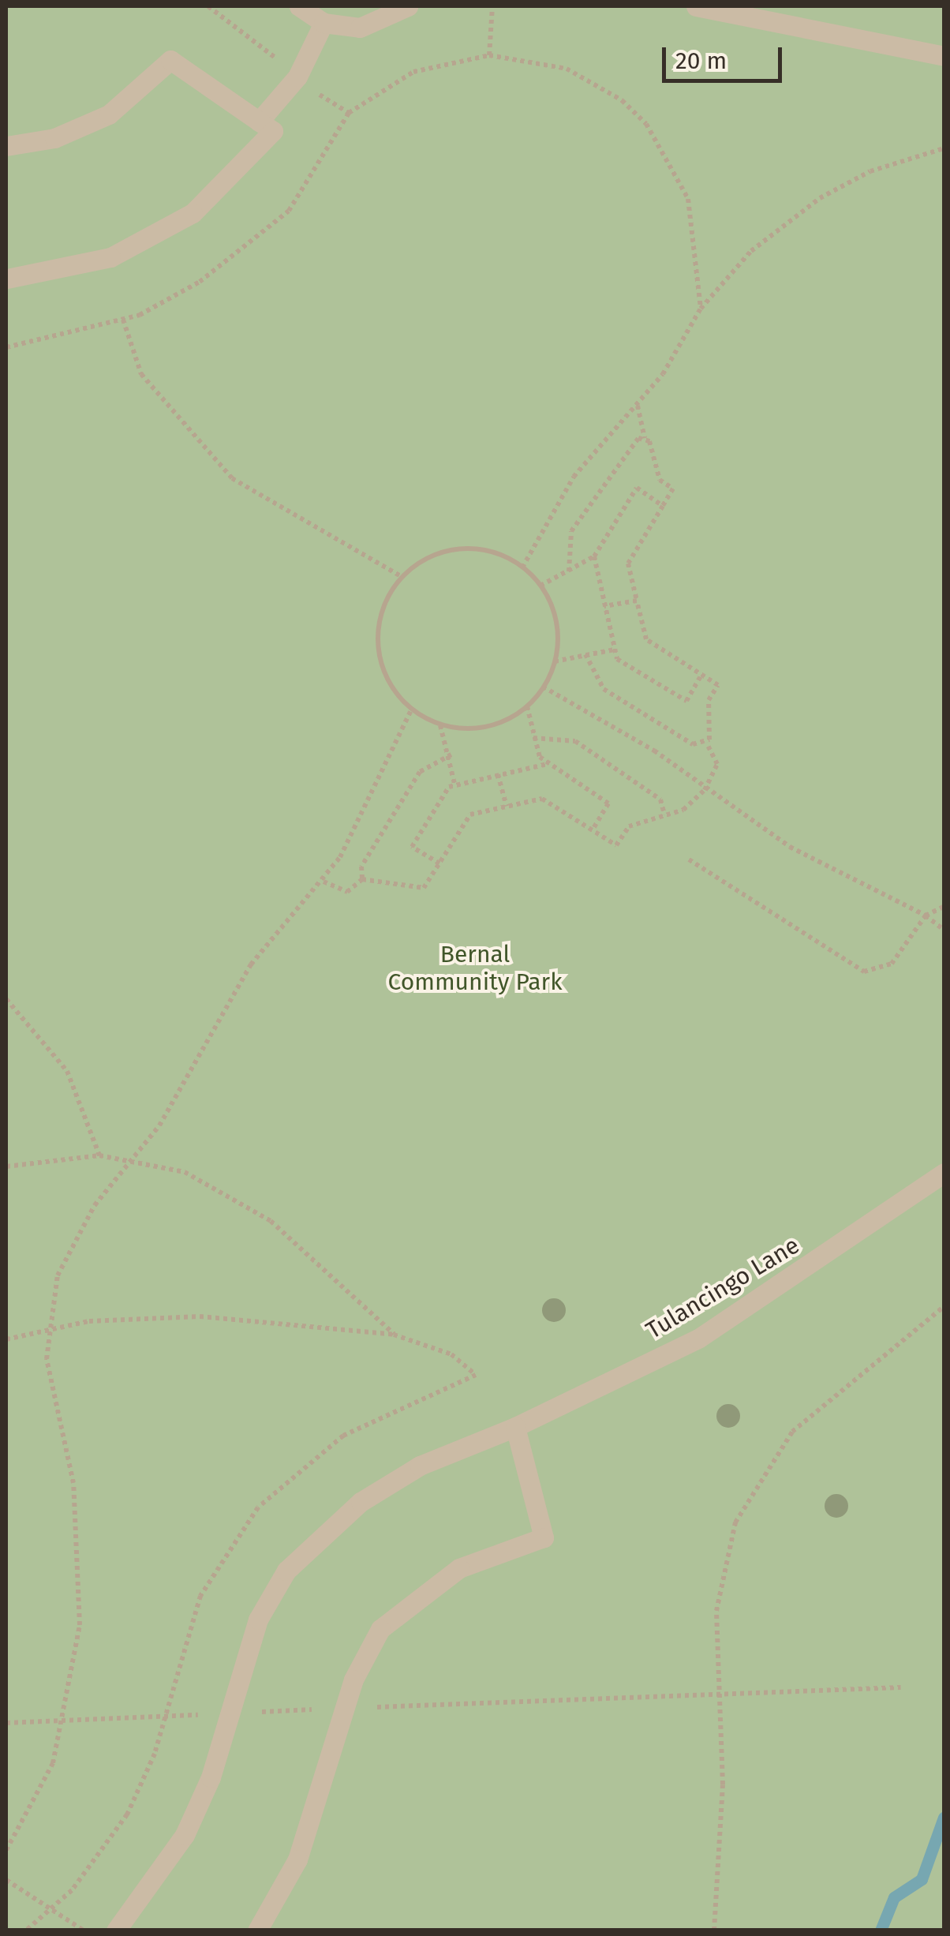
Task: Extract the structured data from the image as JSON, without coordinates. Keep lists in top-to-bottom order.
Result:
{
  "streets": {
    "street": ["Tulancingo Lane"]
  },
  "parks": ["Bernal Community Park"],
  "scale_bar": "20 m"
}
